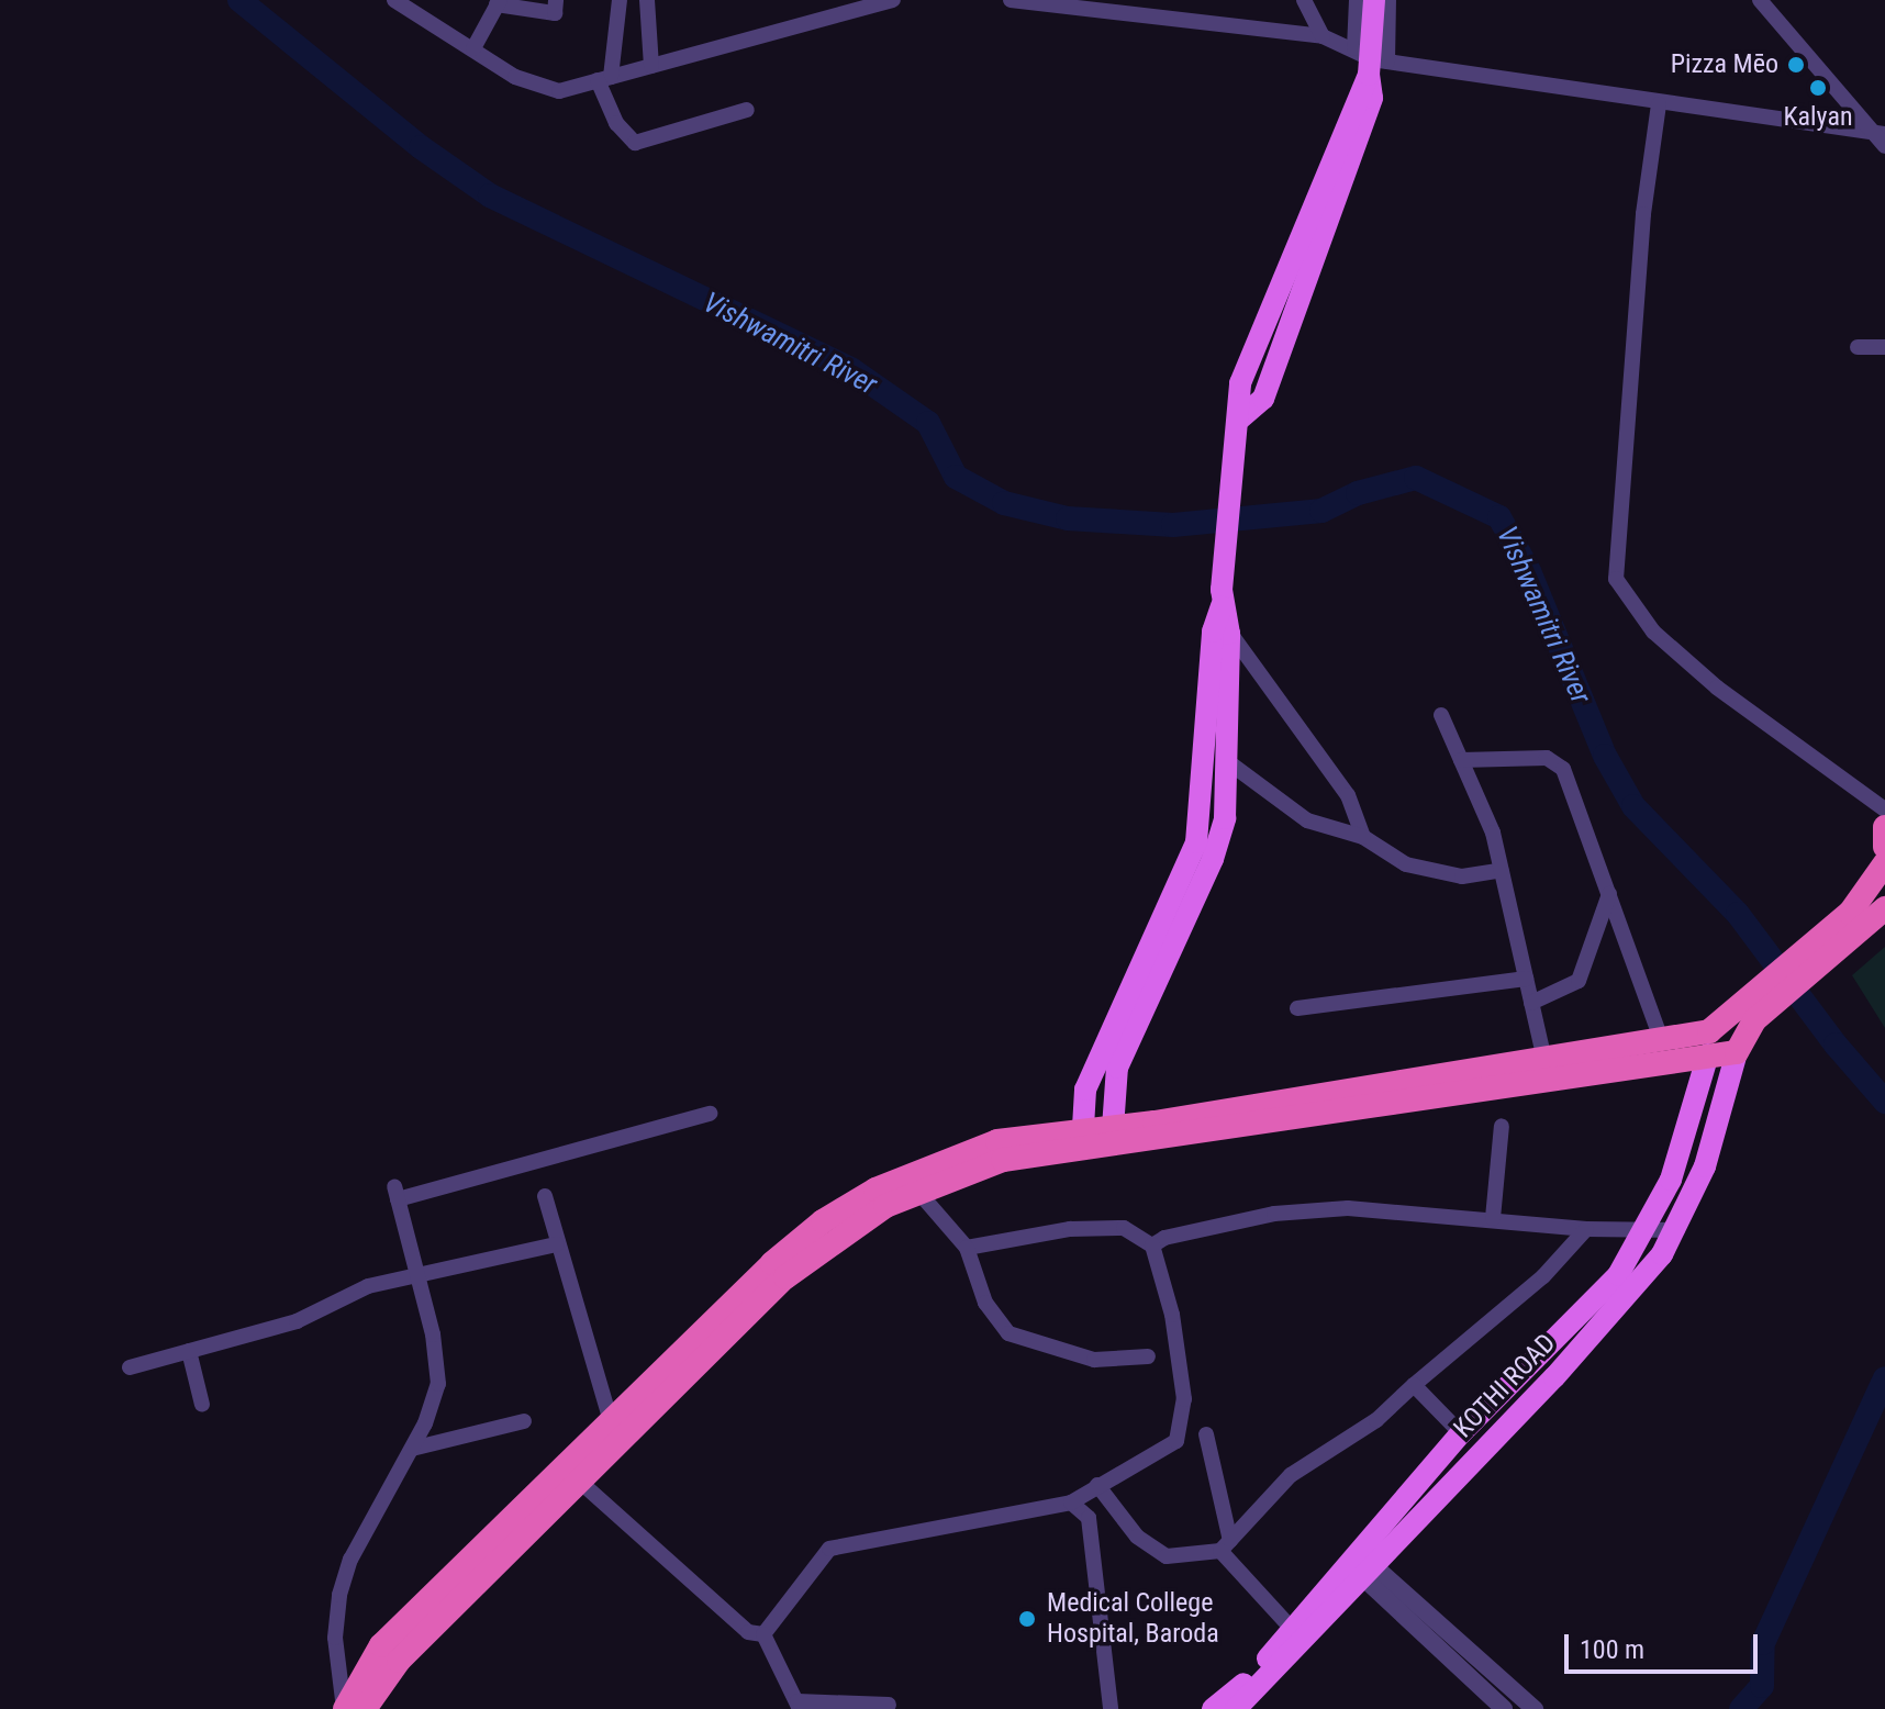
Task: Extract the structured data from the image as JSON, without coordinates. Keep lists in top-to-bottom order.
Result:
{
  "streets": {
    "main road": ["KOTHI ROAD"]
  },
  "water": ["Vishwamitri River"],
  "places": ["Pizza Mēo", "Kalyan", "Medical College Hospital, Baroda"],
  "scale_bar": "100 m"
}
